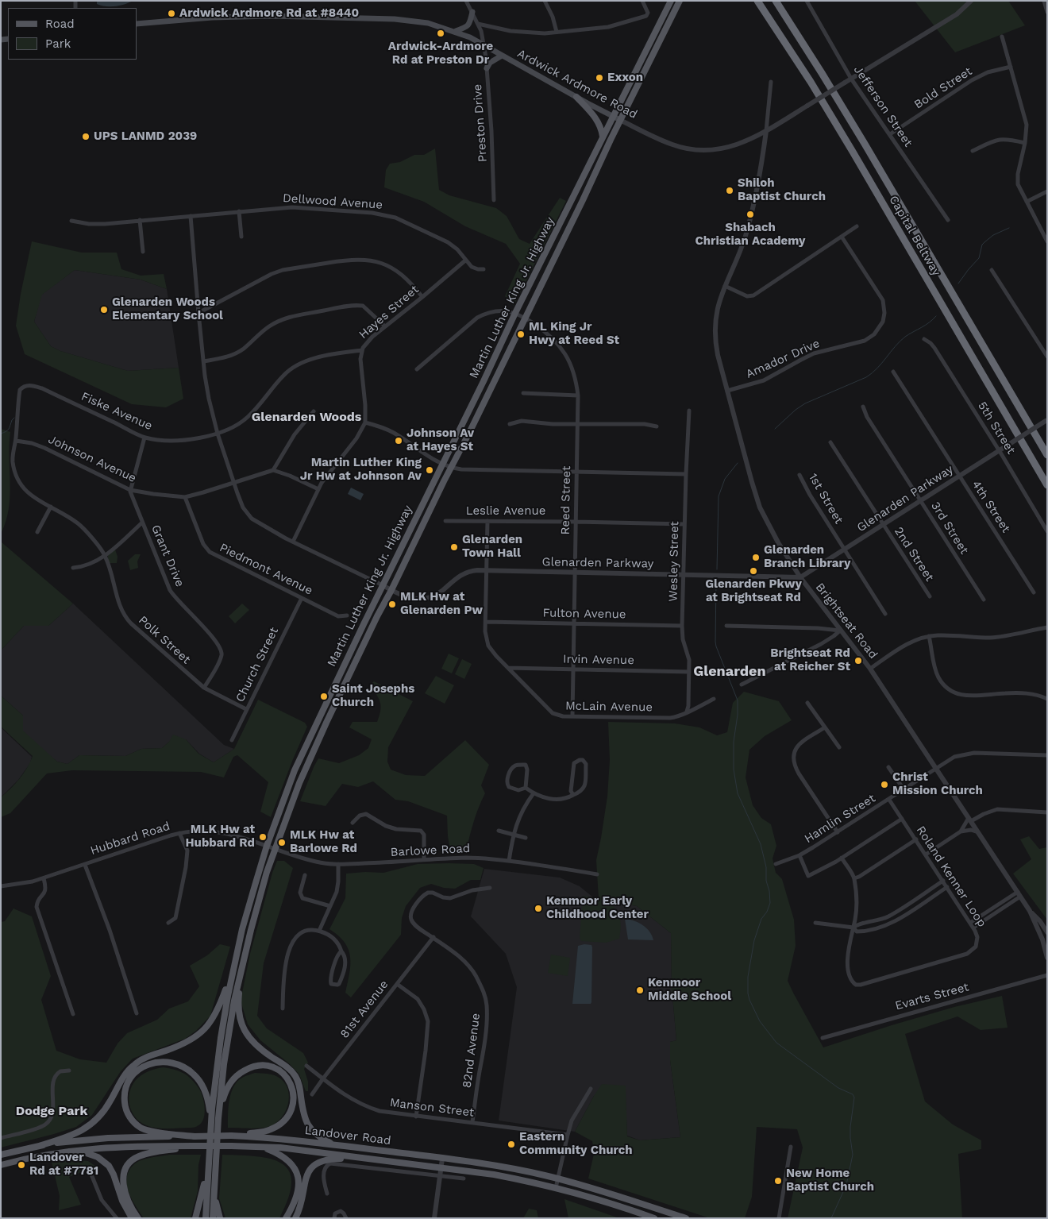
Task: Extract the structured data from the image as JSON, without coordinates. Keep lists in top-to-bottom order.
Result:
{
  "streets": {
    "highway": ["Capital Beltway"],
    "main road": ["Ardwick Ardmore Road", "Martin Luther King Jr. Highway", "Landover Road"],
    "street": [
      "Bold Street",
      "Jefferson Street",
      "Preston Drive",
      "Dellwood Avenue",
      "Hayes Street",
      "Amador Drive",
      "Fiske Avenue",
      "5th Street",
      "Johnson Avenue",
      "1st Street",
      "Glenarden Parkway",
      "Reed Street",
      "4th Street",
      "Leslie Avenue",
      "3rd Street",
      "2nd Street",
      "Grant Drive",
      "Wesley Street",
      "Piedmont Avenue",
      "Fulton Avenue",
      "Brightseat Road",
      "Polk Street",
      "Irvin Avenue",
      "Church Street",
      "McLain Avenue",
      "Hamlin Street",
      "Hubbard Road",
      "Barlowe Road",
      "Roland Kenner Loop",
      "Evarts Street",
      "81st Avenue",
      "82nd Avenue",
      "Manson Street"
    ]
  },
  "crossings": [
    ["Ardwick Ardmore Road", "Jefferson Street"],
    ["Ardwick Ardmore Road", "Preston Drive"],
    ["Ardwick Ardmore Road", "Martin Luther King Jr. Highway"],
    ["Ardwick Ardmore Road", "Brightseat Road"],
    ["Bold Street", "Jefferson Street"],
    ["Dellwood Avenue", "Hayes Street"],
    ["Dellwood Avenue", "Glenarden Parkway"],
    ["Martin Luther King Jr. Highway", "Glenarden Parkway"],
    ["Martin Luther King Jr. Highway", "Reed Street"],
    ["Martin Luther King Jr. Highway", "Hubbard Road"],
    ["Martin Luther King Jr. Highway", "Barlowe Road"],
    ["Hayes Street", "Fiske Avenue"],
    ["Amador Drive", "Brightseat Road"],
    ["Fiske Avenue", "Johnson Avenue"],
    ["Fiske Avenue", "Glenarden Parkway"],
    ["5th Street", "Glenarden Parkway"],
    ["Johnson Avenue", "Glenarden Parkway"],
    ["Johnson Avenue", "Grant Drive"],
    ["Johnson Avenue", "Piedmont Avenue"],
    ["1st Street", "Glenarden Parkway"],
    ["Glenarden Parkway", "Reed Street"],
    ["Glenarden Parkway", "4th Street"],
    ["Glenarden Parkway", "3rd Street"],
    ["Glenarden Parkway", "2nd Street"],
    ["Glenarden Parkway", "Wesley Street"],
    ["Glenarden Parkway", "Brightseat Road"],
    ["Glenarden Parkway", "McLain Avenue"],
    ["Reed Street", "Leslie Avenue"],
    ["Reed Street", "Fulton Avenue"],
    ["Reed Street", "Irvin Avenue"],
    ["Reed Street", "McLain Avenue"],
    ["Leslie Avenue", "Wesley Street"],
    ["Leslie Avenue", "McLain Avenue"],
    ["Grant Drive", "Polk Street"],
    ["Wesley Street", "Fulton Avenue"],
    ["Wesley Street", "Irvin Avenue"],
    ["Wesley Street", "McLain Avenue"],
    ["Piedmont Avenue", "Church Street"],
    ["Fulton Avenue", "McLain Avenue"],
    ["Brightseat Road", "Hamlin Street"],
    ["Polk Street", "Church Street"],
    ["Irvin Avenue", "McLain Avenue"],
    ["Hamlin Street", "Roland Kenner Loop"],
    ["Hubbard Road", "Barlowe Road"],
    ["81st Avenue", "82nd Avenue"],
    ["81st Avenue", "Manson Street"],
    ["82nd Avenue", "Manson Street"]
  ],
  "districts": ["Glenarden Woods", "Glenarden", "Dodge Park"],
  "places": [
    "Ardwick Ardmore Rd at #8440",
    "Ardwick-Ardmore Rd at Preston Dr",
    "Exxon",
    "UPS LANMD 2039",
    "Shiloh Baptist Church",
    "Shabach Christian Academy",
    "Glenarden Woods Elementary School",
    "ML King Jr Hwy at Reed St",
    "Johnson Av at Hayes St",
    "Martin Luther King Jr Hw at Johnson Av",
    "Glenarden Town Hall",
    "Glenarden Branch Library",
    "Glenarden Pkwy at Brightseat Rd",
    "MLK Hw at Glenarden Pw",
    "Brightseat Rd at Reicher St",
    "Saint Josephs Church",
    "Christ Mission Church",
    "MLK Hw at Hubbard Rd",
    "MLK Hw at Barlowe Rd",
    "Kenmoor Early Childhood Center",
    "Kenmoor Middle School",
    "Eastern Community Church",
    "Landover Rd at #7781",
    "New Home Baptist Church"
  ],
  "legend": ["Road", "Park"]
}
